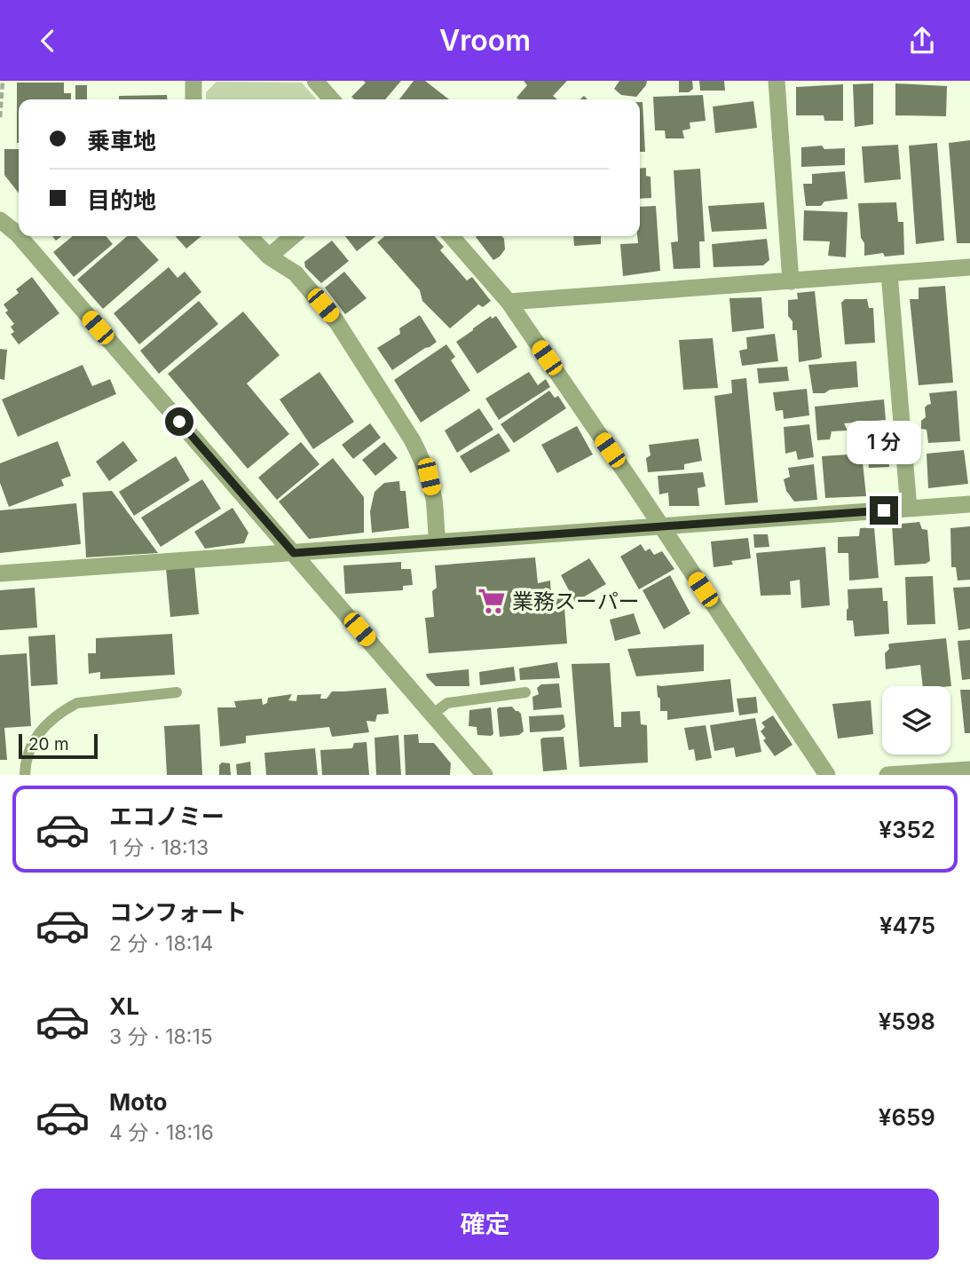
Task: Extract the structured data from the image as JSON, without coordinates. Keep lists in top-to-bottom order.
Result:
{
  "places": {
    "supermarket": ["業務スーパー"]
  },
  "scale_bar": "20 m",
  "page": {
    "header": "Vroom",
    "banner": ["乗車地", "目的地"],
    "bubble": "1 分",
    "scale": "20 m",
    "list": [
      {
        "name": "エコノミー",
        "note": "1 分 · 18:13",
        "value": "¥352"
      },
      {
        "name": "コンフォート",
        "note": "2 分 · 18:14",
        "value": "¥475"
      },
      {
        "name": "XL",
        "note": "3 分 · 18:15",
        "value": "¥598"
      },
      {
        "name": "Moto",
        "note": "4 分 · 18:16",
        "value": "¥659"
      }
    ],
    "buttons": "確定"
  }
}
